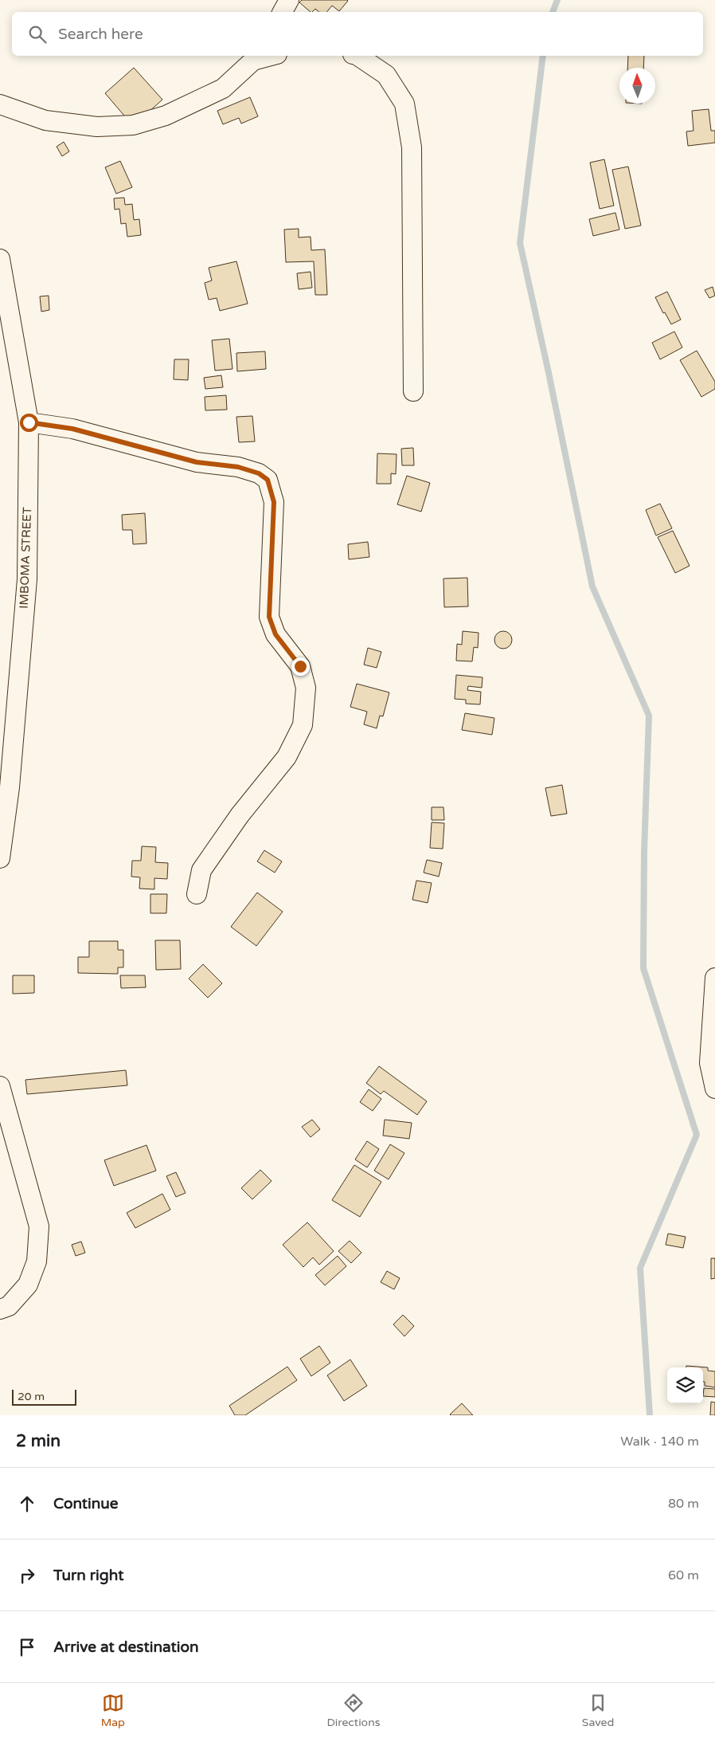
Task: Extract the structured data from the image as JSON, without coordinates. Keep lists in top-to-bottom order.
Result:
{
  "streets": {
    "street": ["IMBOMA STREET"]
  },
  "scale_bar": "20 m",
  "north": "top",
  "page": {
    "search": "Search here",
    "scale": "20 m",
    "heading": ["2 min", "Walk · 140 m"],
    "list": [
      ["Continue", "80 m"],
      ["Turn right", "60 m"],
      "Arrive at destination"
    ],
    "nav": ["Map", "Directions", "Saved"]
  }
}
